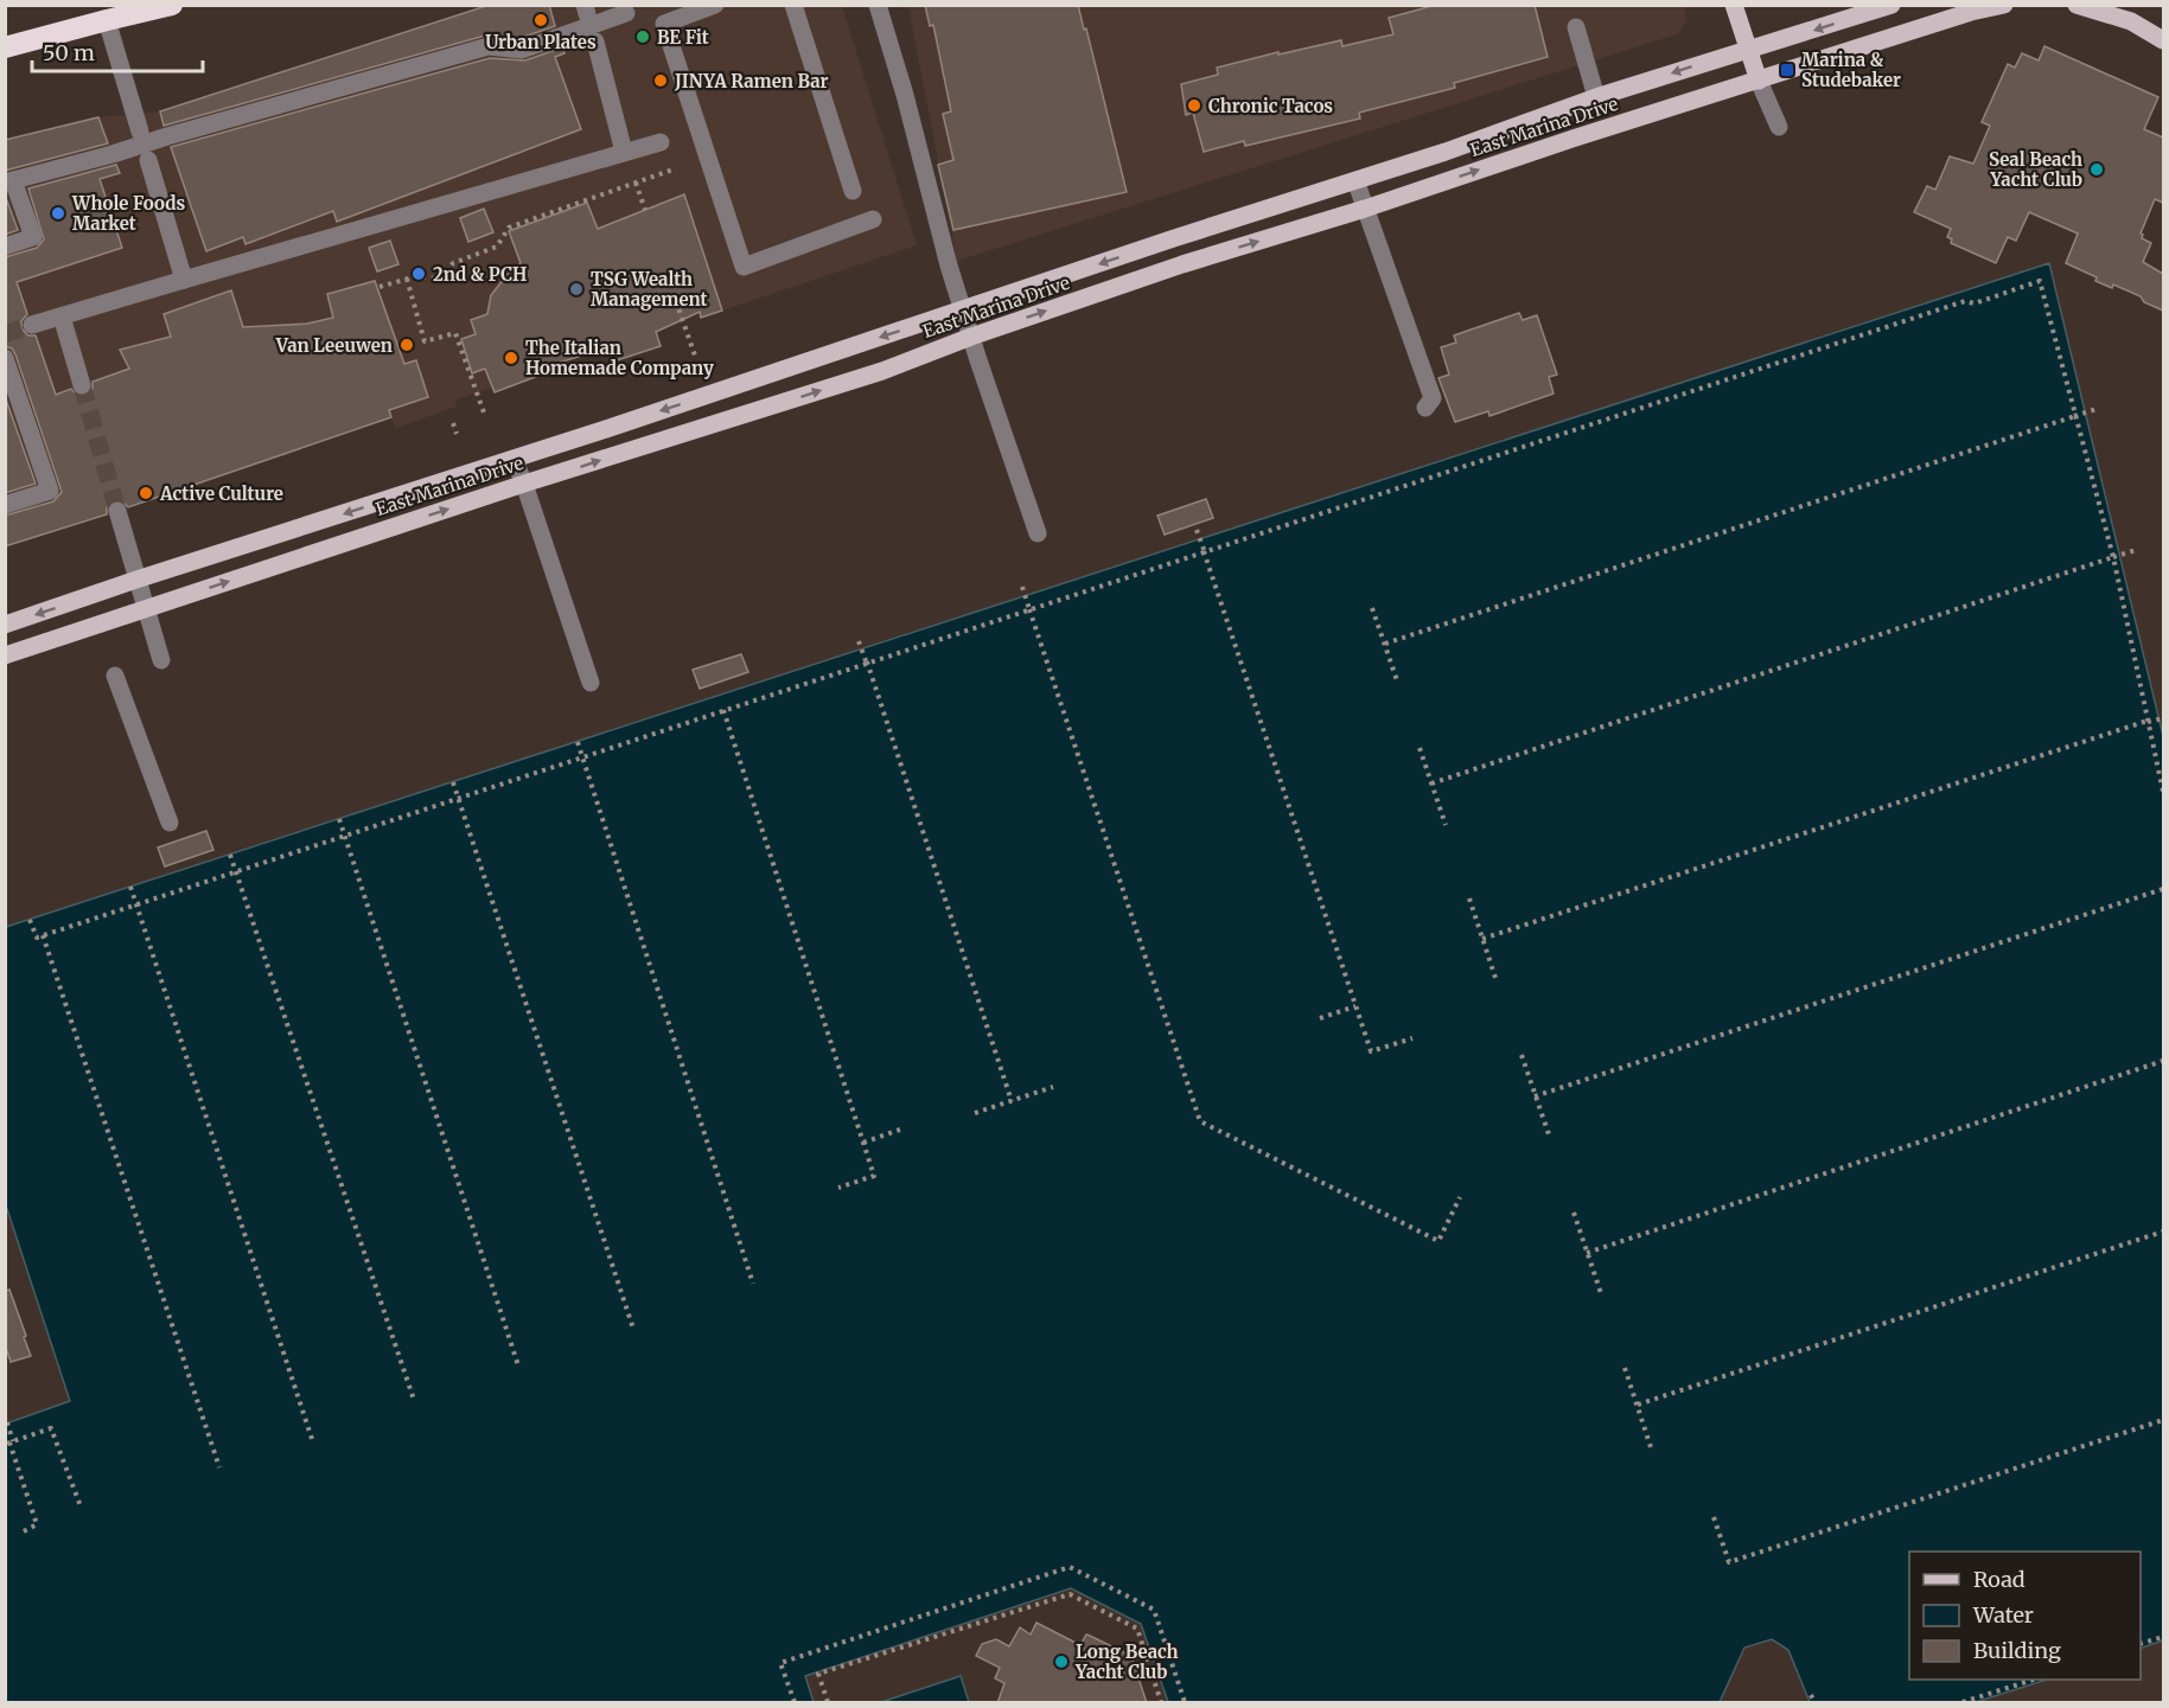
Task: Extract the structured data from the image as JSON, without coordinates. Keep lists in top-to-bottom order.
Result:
{
  "streets": {
    "main road": ["East Marina Drive"]
  },
  "places": {
    "other": [
      "Urban Plates",
      "BE Fit",
      "JINYA Ramen Bar",
      "Chronic Tacos",
      "Seal Beach Yacht Club",
      "Whole Foods Market",
      "2nd & PCH",
      "TSG Wealth Management",
      "Van Leeuwen",
      "The Italian Homemade Company",
      "Active Culture",
      "Long Beach Yacht Club"
    ],
    "transit": ["Marina & Studebaker"]
  },
  "legend": ["Road", "Water", "Building"],
  "scale_bar": "50 m"
}
